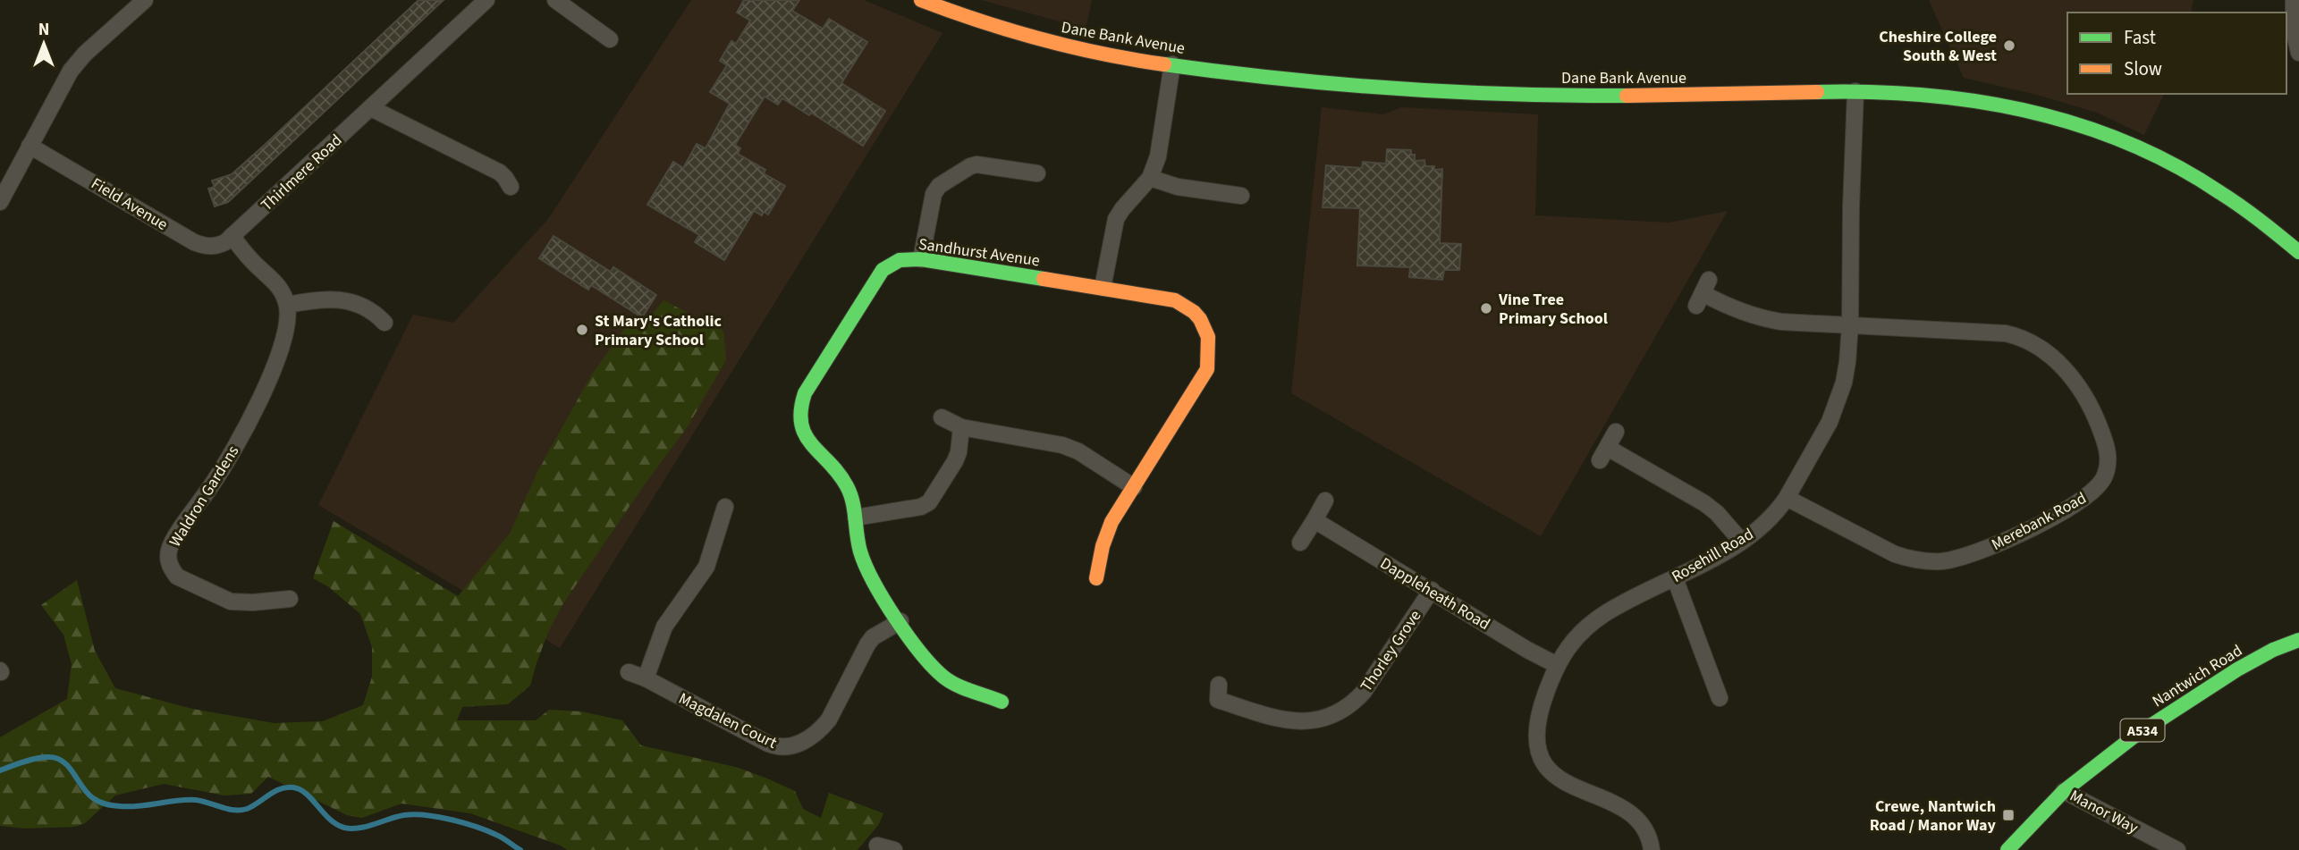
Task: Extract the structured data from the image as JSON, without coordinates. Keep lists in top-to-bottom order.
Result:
{
  "streets": {
    "street": [
      "Dane Bank Avenue",
      "Thirlmere Road",
      "Field Avenue",
      "Sandhurst Avenue",
      "Waldron Gardens",
      "Merebank Road",
      "Rosehill Road",
      "Dappleheath Road",
      "Thorley Grove",
      "Nantwich Road",
      "Magdalen Court",
      "A534",
      "Manor Way"
    ]
  },
  "crossings": [
    ["Dane Bank Avenue", "Rosehill Road"],
    ["Thirlmere Road", "Field Avenue"],
    ["Sandhurst Avenue", "Magdalen Court"],
    ["Merebank Road", "Rosehill Road"],
    ["Rosehill Road", "Dappleheath Road"],
    ["Dappleheath Road", "Thorley Grove"],
    ["Nantwich Road", "Manor Way"]
  ],
  "places": {
    "other": ["Cheshire College South & West", "Vine Tree Primary School", "St Mary's Catholic Primary School"],
    "transit": ["Crewe, Nantwich Road / Manor Way"]
  },
  "legend": ["Fast", "Slow"],
  "north": "top"
}
